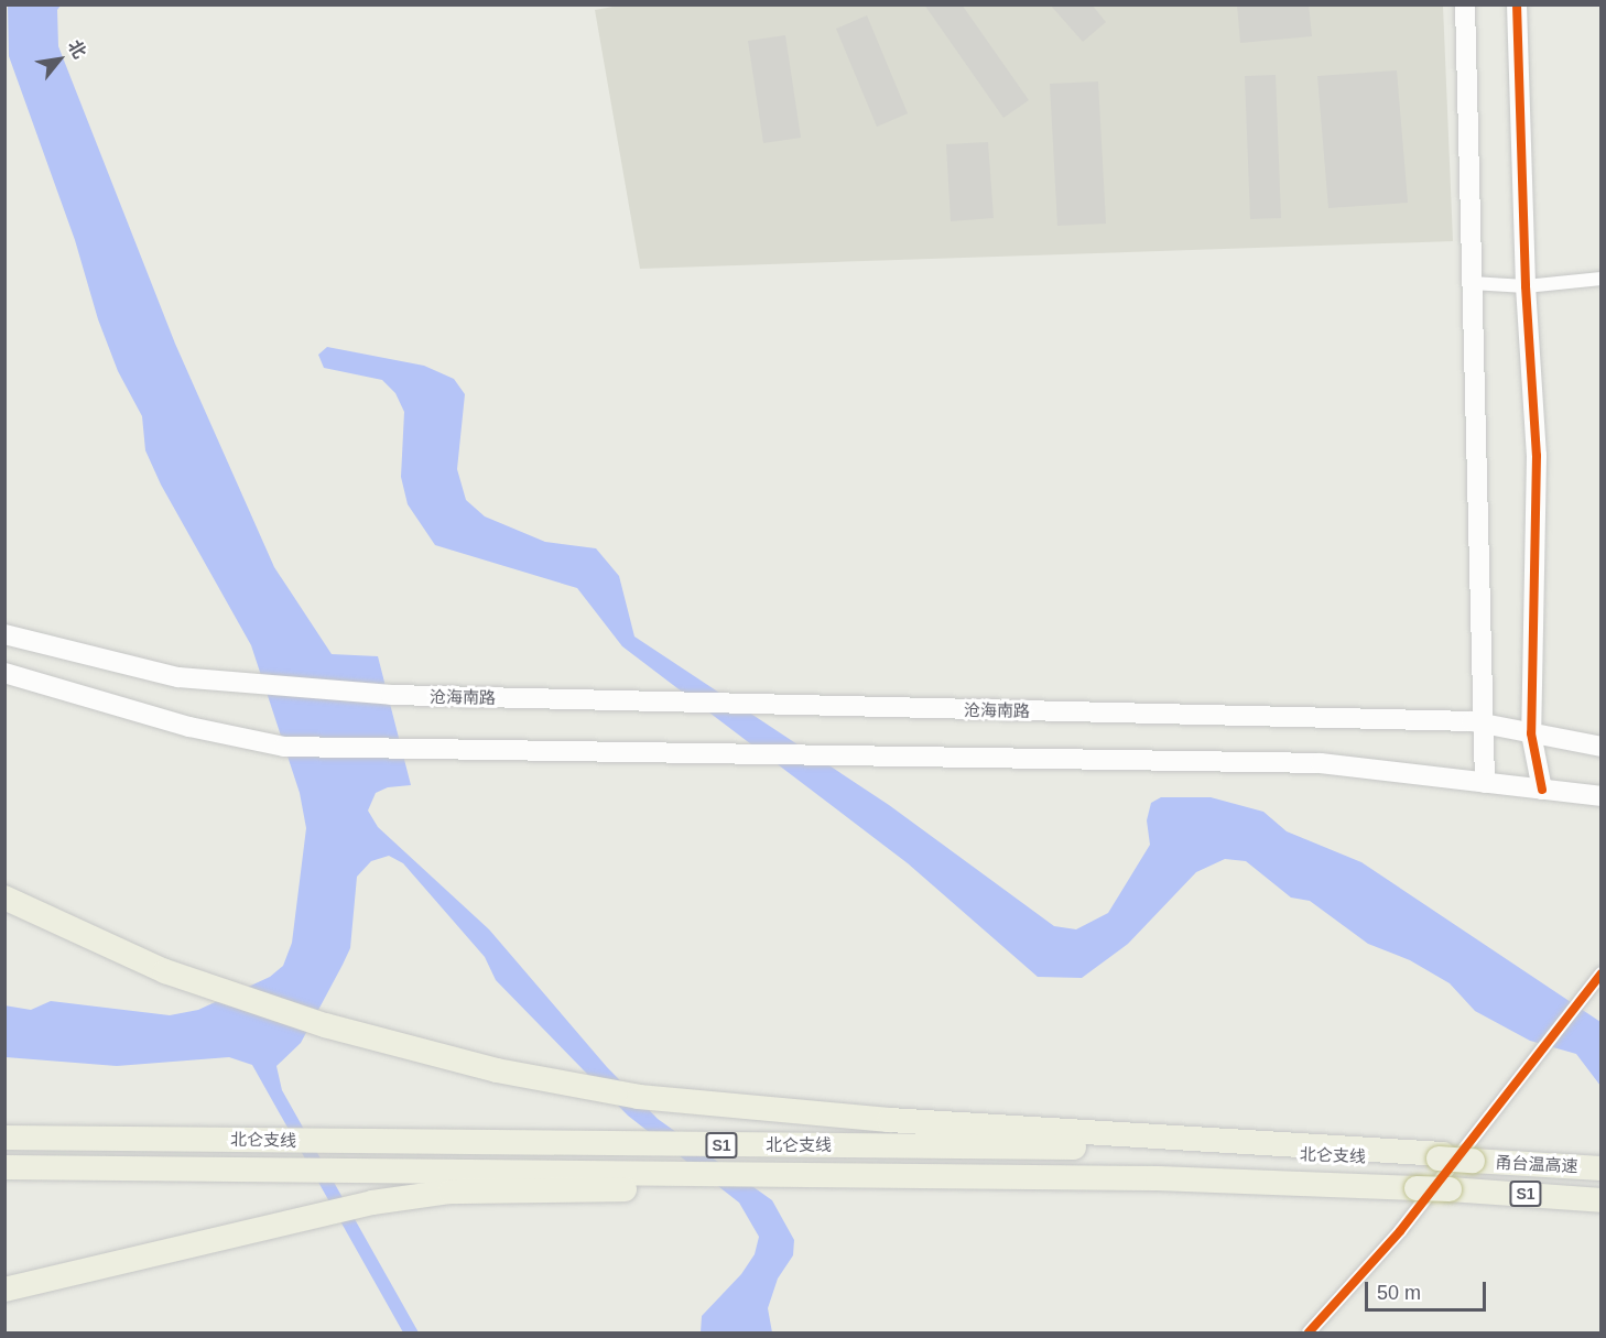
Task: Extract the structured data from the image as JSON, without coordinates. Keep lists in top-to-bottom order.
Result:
{
  "streets": {
    "highway": ["北仑支线", "S1", "甬台温高速"],
    "main road": ["沧海南路"]
  },
  "crossings": [
    ["北仑支线", "甬台温高速"]
  ],
  "scale_bar": "50 m",
  "north": "top right"
}
